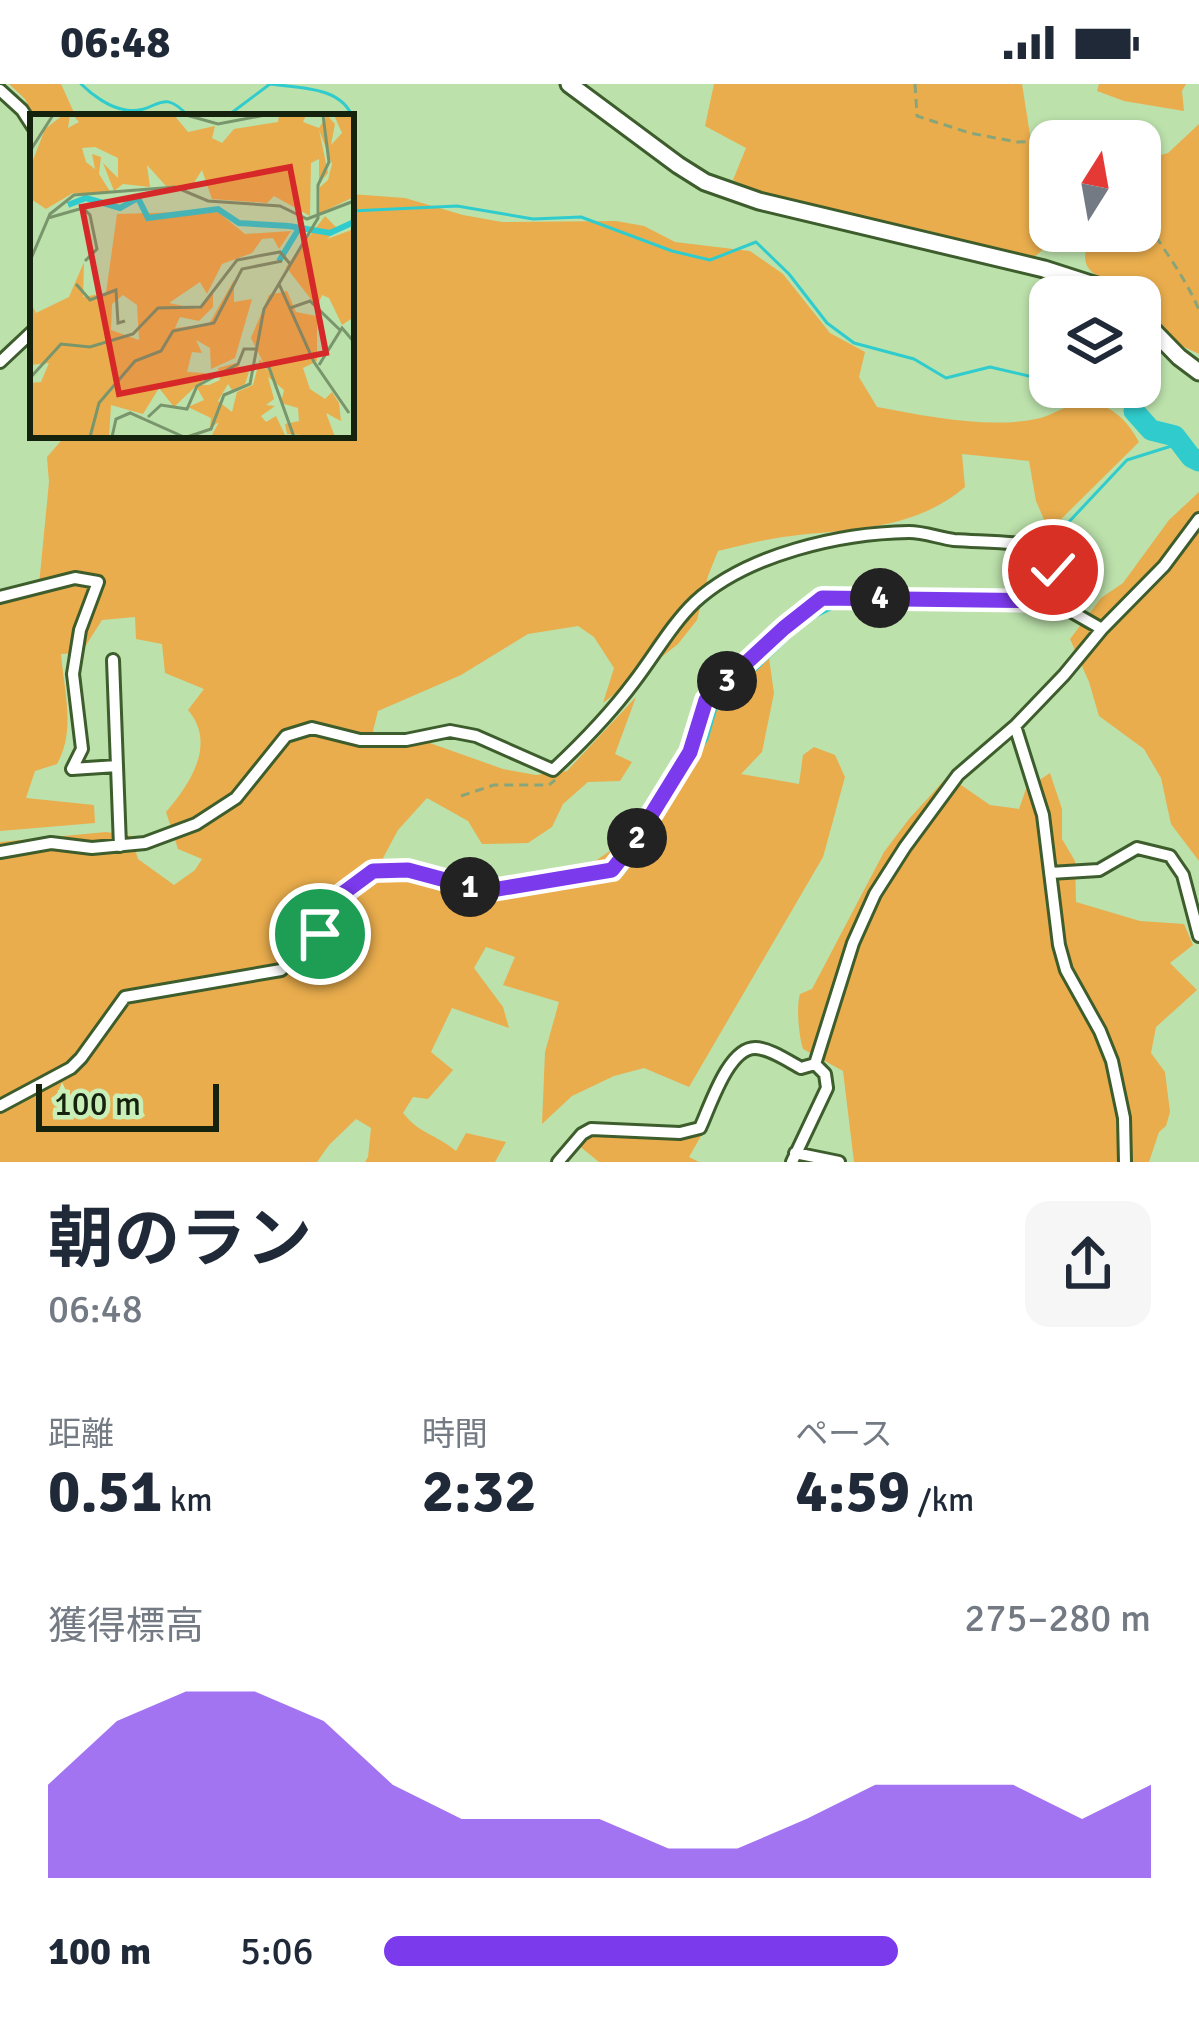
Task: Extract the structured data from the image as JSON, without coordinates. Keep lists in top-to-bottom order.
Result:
{
  "scale_bar": "100 m",
  "north": "top",
  "page": {
    "status": "06:48",
    "pins": [
      "4",
      "3",
      "2",
      "1"
    ],
    "scale": "100 m",
    "heading": ["朝のラン", "06:48"],
    "stats": [
      ["距離", "0.51 km"],
      ["時間", "2:32"],
      ["ペース", "4:59 /km"]
    ],
    "chart": ["獲得標高", "275–280 m"],
    "list": [
      {
        "name": "100 m",
        "note": "5:06"
      }
    ]
  }
}
